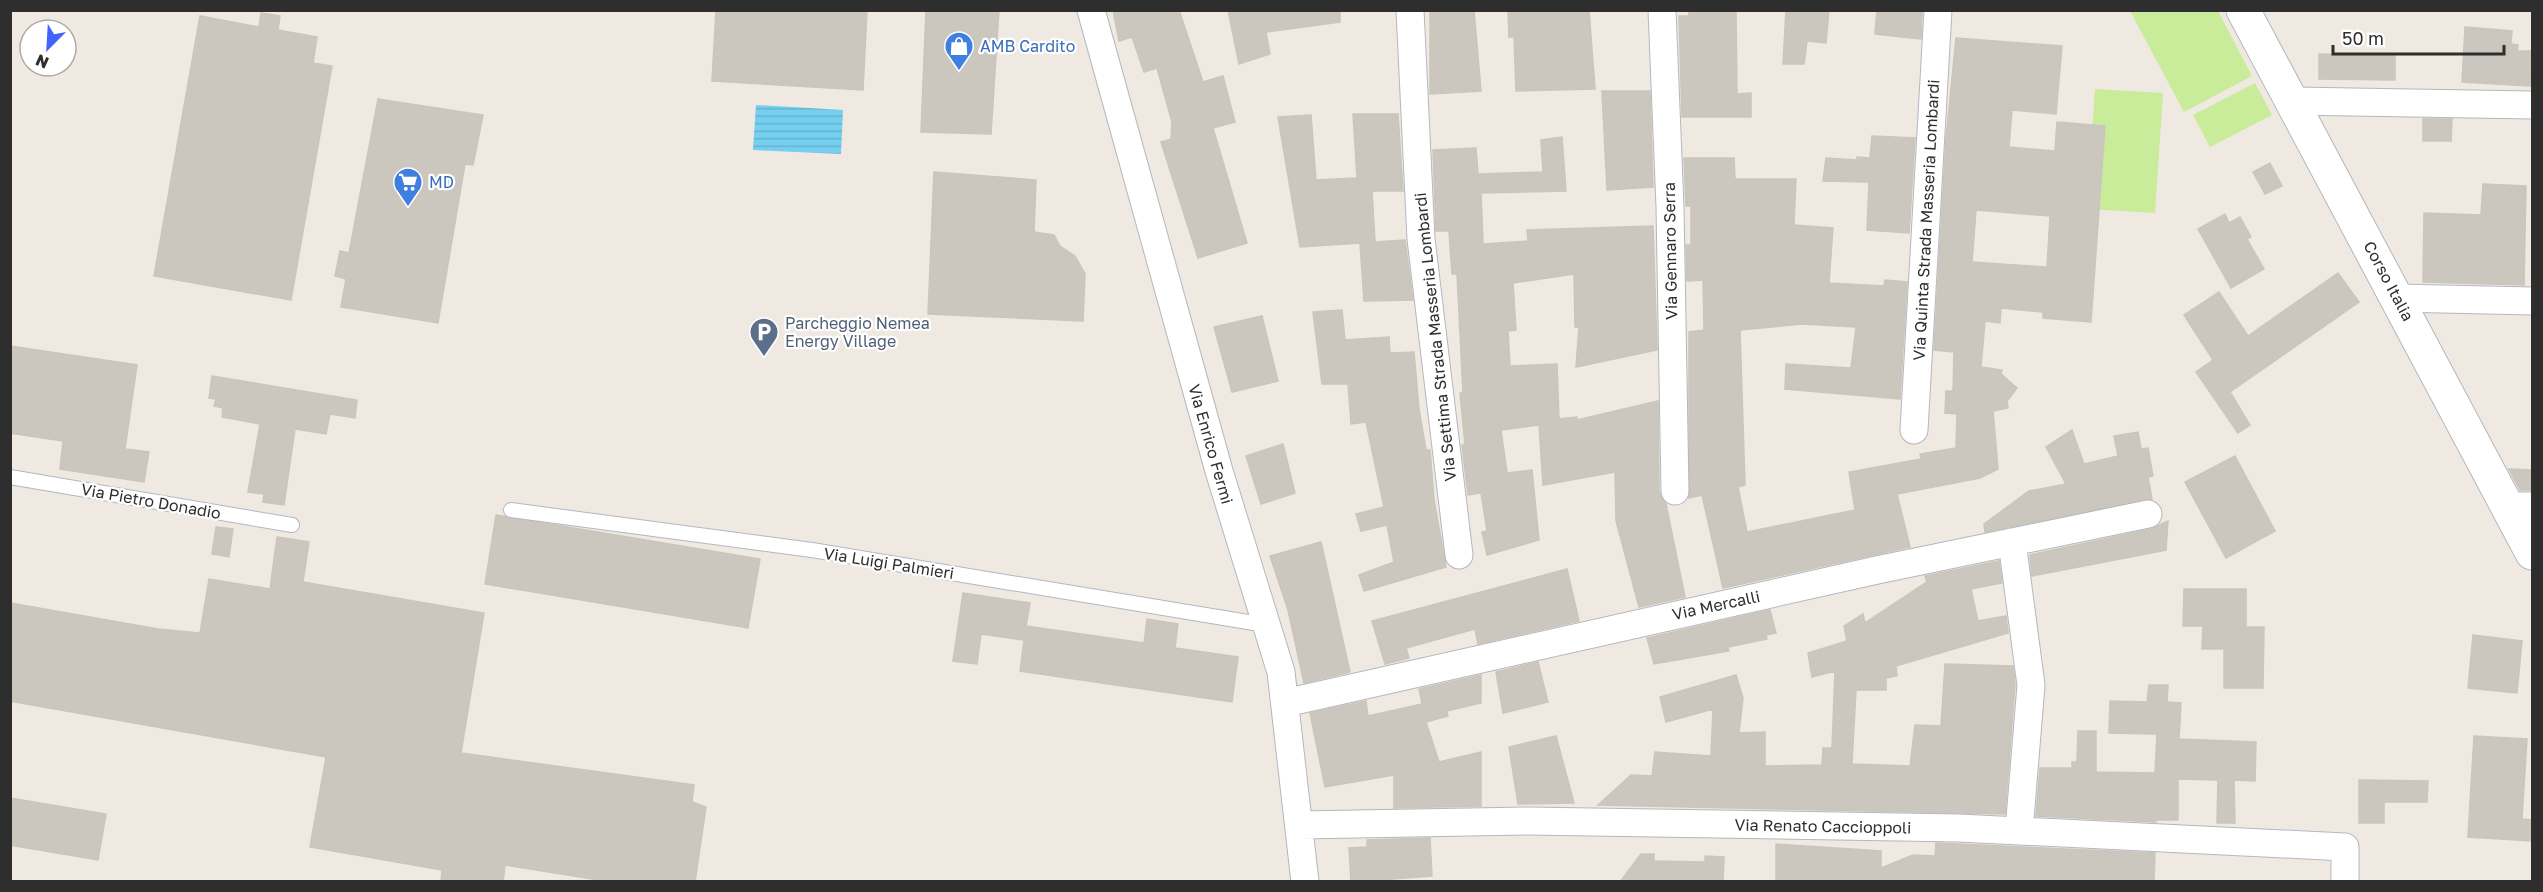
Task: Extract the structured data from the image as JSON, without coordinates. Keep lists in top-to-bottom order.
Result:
{
  "streets": {
    "street": [
      "Via Quinta Strada Masseria Lombardi",
      "Via Gennaro Serra",
      "Corso Italia",
      "Via Settima Strada Masseria Lombardi",
      "Via Enrico Fermi",
      "Via Mercalli",
      "Via Renato Caccioppoli"
    ],
    "lane": ["Via Pietro Donadio", "Via Luigi Palmieri"]
  },
  "crossings": [
    ["Via Enrico Fermi", "Via Luigi Palmieri"],
    ["Via Enrico Fermi", "Via Mercalli"],
    ["Via Enrico Fermi", "Via Renato Caccioppoli"]
  ],
  "places": {
    "shop": ["AMB Cardito"],
    "supermarket": ["MD"],
    "parking": ["Parcheggio Nemea Energy Village"]
  },
  "scale_bar": "50 m",
  "north": "bottom left"
}
